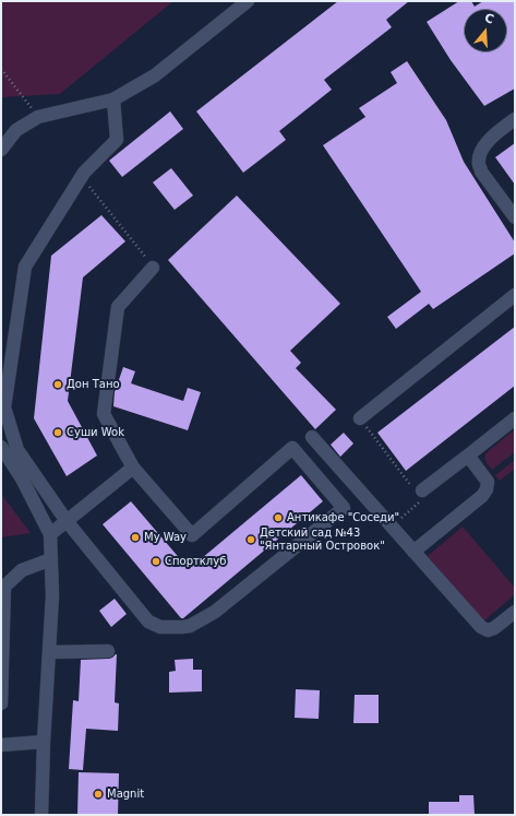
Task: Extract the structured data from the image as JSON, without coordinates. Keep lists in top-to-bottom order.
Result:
{
  "places": [
    "Дон Тано",
    "Суши Wok",
    "Антикафе \"Соседи\"",
    "My Way",
    "Детский сад №43 \"Янтарный Островок\"",
    "Спортклуб",
    "Magnit"
  ],
  "north": "top"
}
